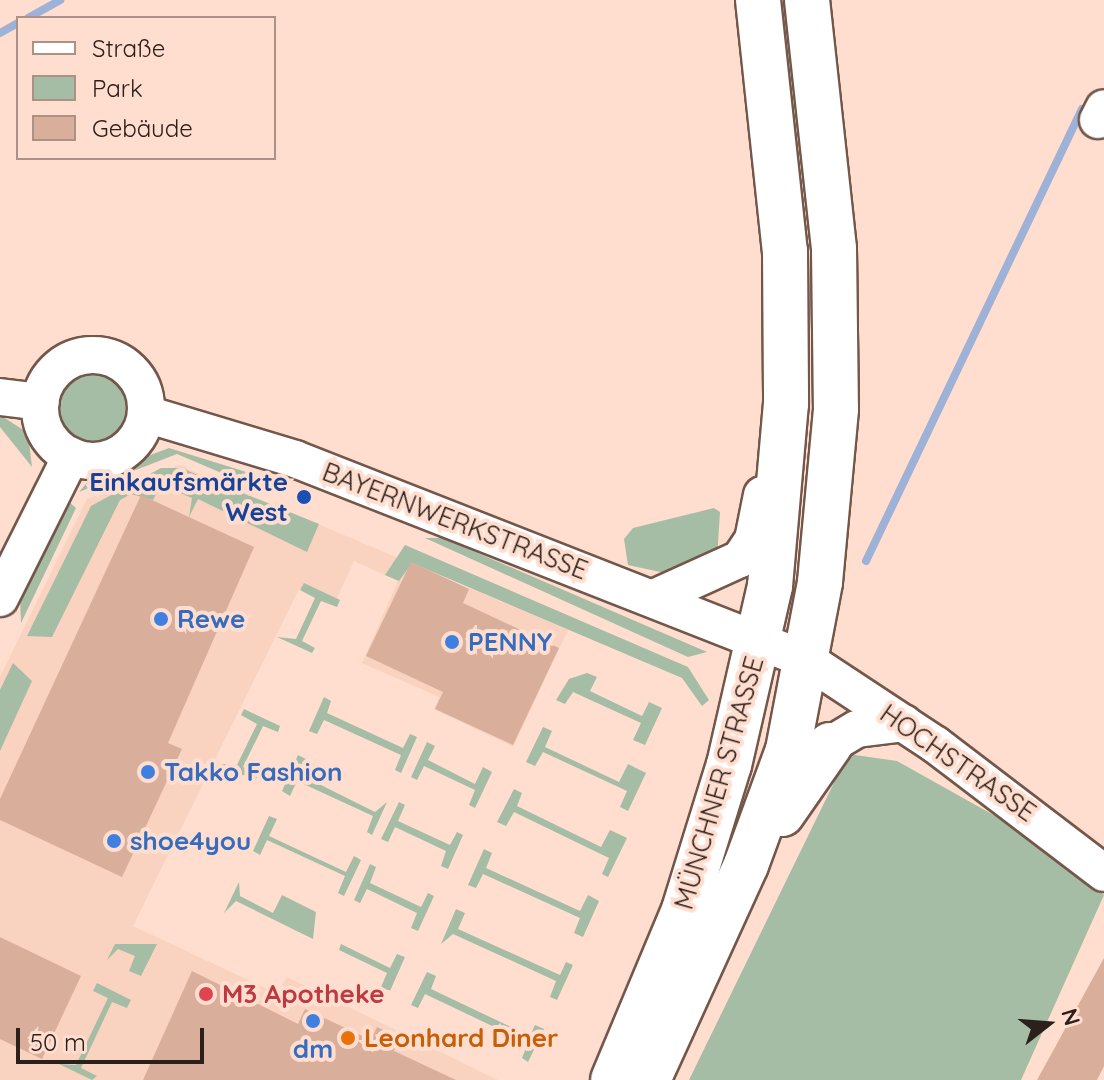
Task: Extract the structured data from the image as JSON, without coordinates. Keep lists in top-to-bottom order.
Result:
{
  "streets": {
    "main road": ["MÜNCHNER STRASSE"],
    "street": ["BAYERNWERKSTRASSE", "HOCHSTRASSE"]
  },
  "crossings": [
    ["BAYERNWERKSTRASSE", "MÜNCHNER STRASSE"],
    ["HOCHSTRASSE", "MÜNCHNER STRASSE"]
  ],
  "places": [
    "Einkaufsmärkte West",
    "Rewe",
    "PENNY",
    "Takko Fashion",
    "shoe4you",
    "M3 Apotheke",
    "dm",
    "Leonhard Diner"
  ],
  "legend": ["Straße", "Park", "Gebäude"],
  "scale_bar": "50 m",
  "north": "right"
}
